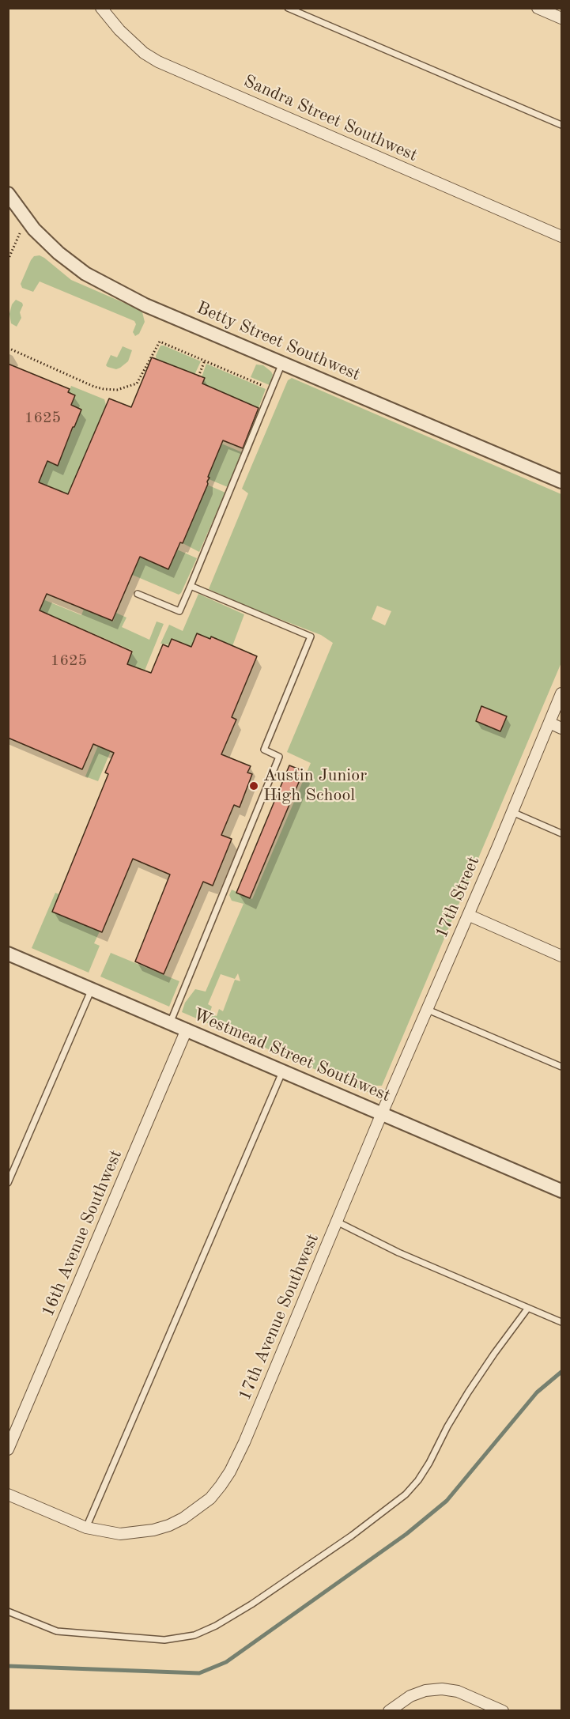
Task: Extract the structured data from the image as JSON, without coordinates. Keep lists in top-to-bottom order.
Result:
{
  "streets": {
    "street": [
      "Sandra Street Southwest",
      "Betty Street Southwest",
      "17th Street",
      "Westmead Street Southwest",
      "16th Avenue Southwest",
      "17th Avenue Southwest"
    ]
  },
  "crossings": [
    ["17th Street", "Westmead Street Southwest"],
    ["17th Street", "17th Avenue Southwest"],
    ["Westmead Street Southwest", "16th Avenue Southwest"],
    ["Westmead Street Southwest", "17th Avenue Southwest"]
  ],
  "places": ["Austin Junior High School"],
  "house_numbers": ["1625", "1625"]
}
